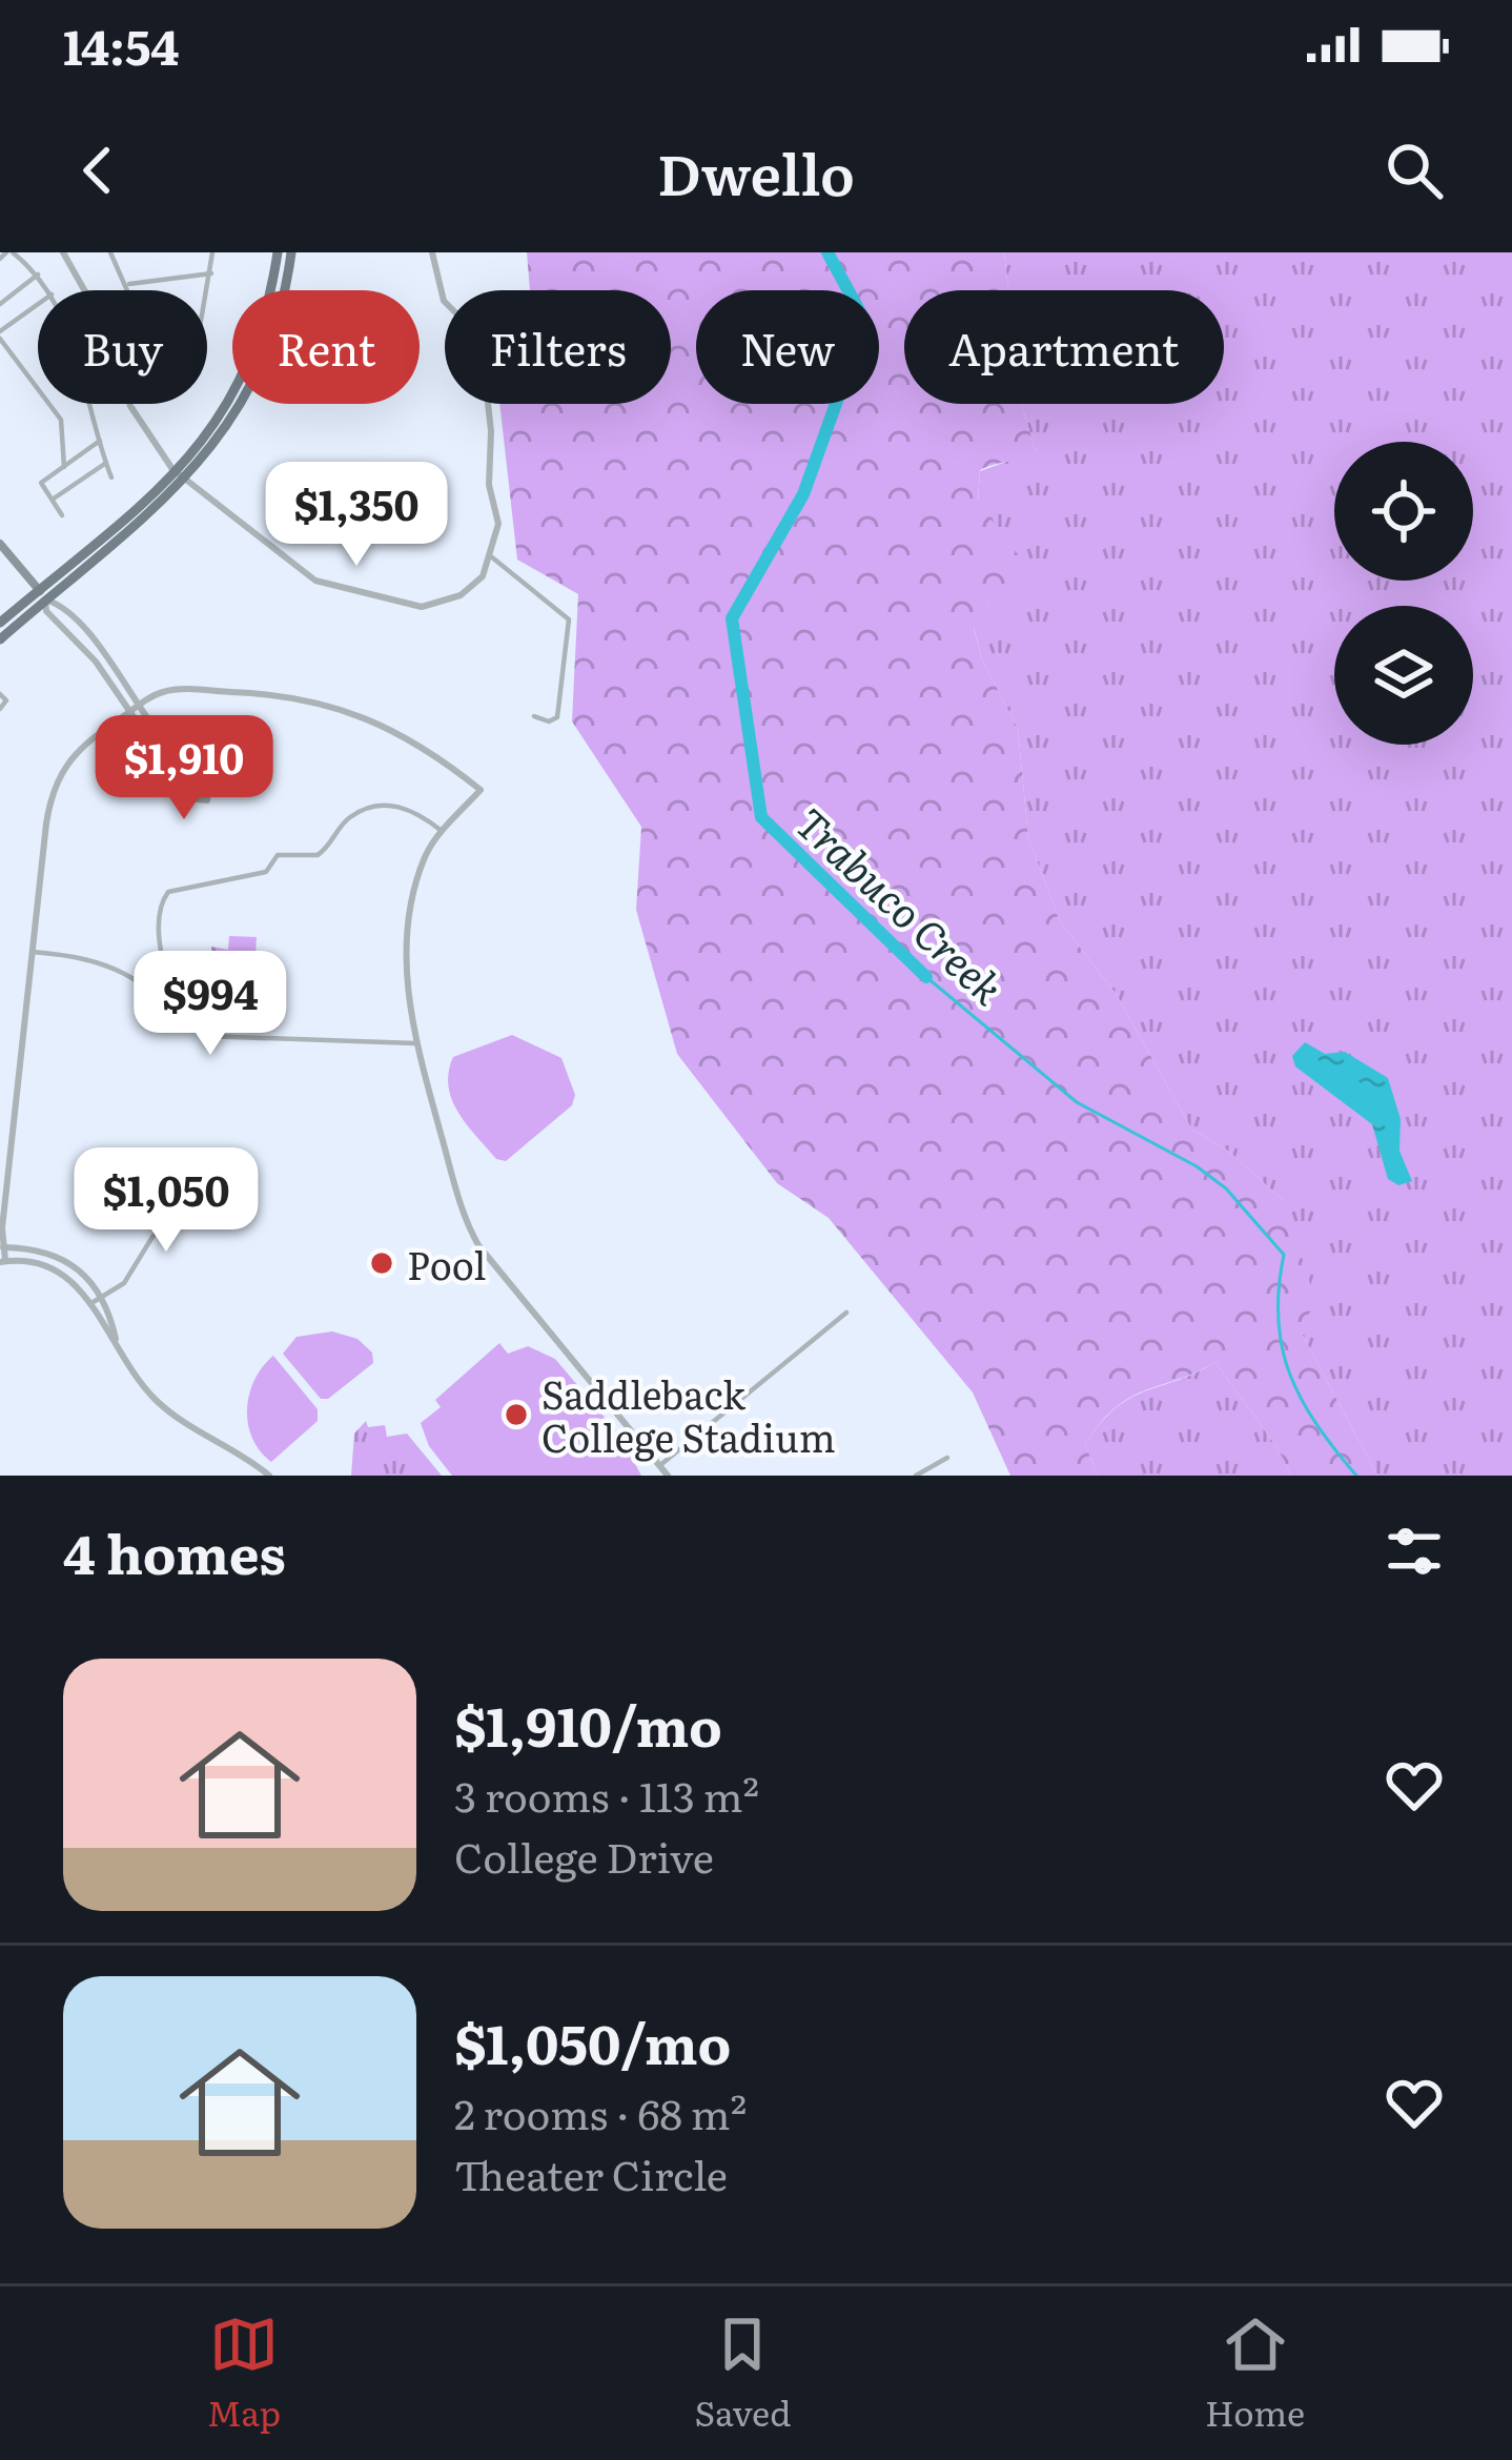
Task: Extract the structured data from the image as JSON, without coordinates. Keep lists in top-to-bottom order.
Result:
{
  "water": ["Trabuco Creek"],
  "places": ["Pool", "Saddleback College Stadium"],
  "page": {
    "status": "14:54",
    "header": "Dwello",
    "chip": [
      "Buy",
      "Rent",
      "Filters",
      "New",
      "Apartment"
    ],
    "price": [
      "$1,350",
      "$1,910",
      "$994",
      "$1,050"
    ],
    "heading": "4 homes",
    "list": [
      {
        "name": "$1,910/mo",
        "note": "3 rooms · 113 m² · College Drive"
      },
      {
        "name": "$1,050/mo",
        "note": "2 rooms · 68 m² · Theater Circle"
      }
    ],
    "tabs": ["Map", "Saved", "Home"]
  }
}
